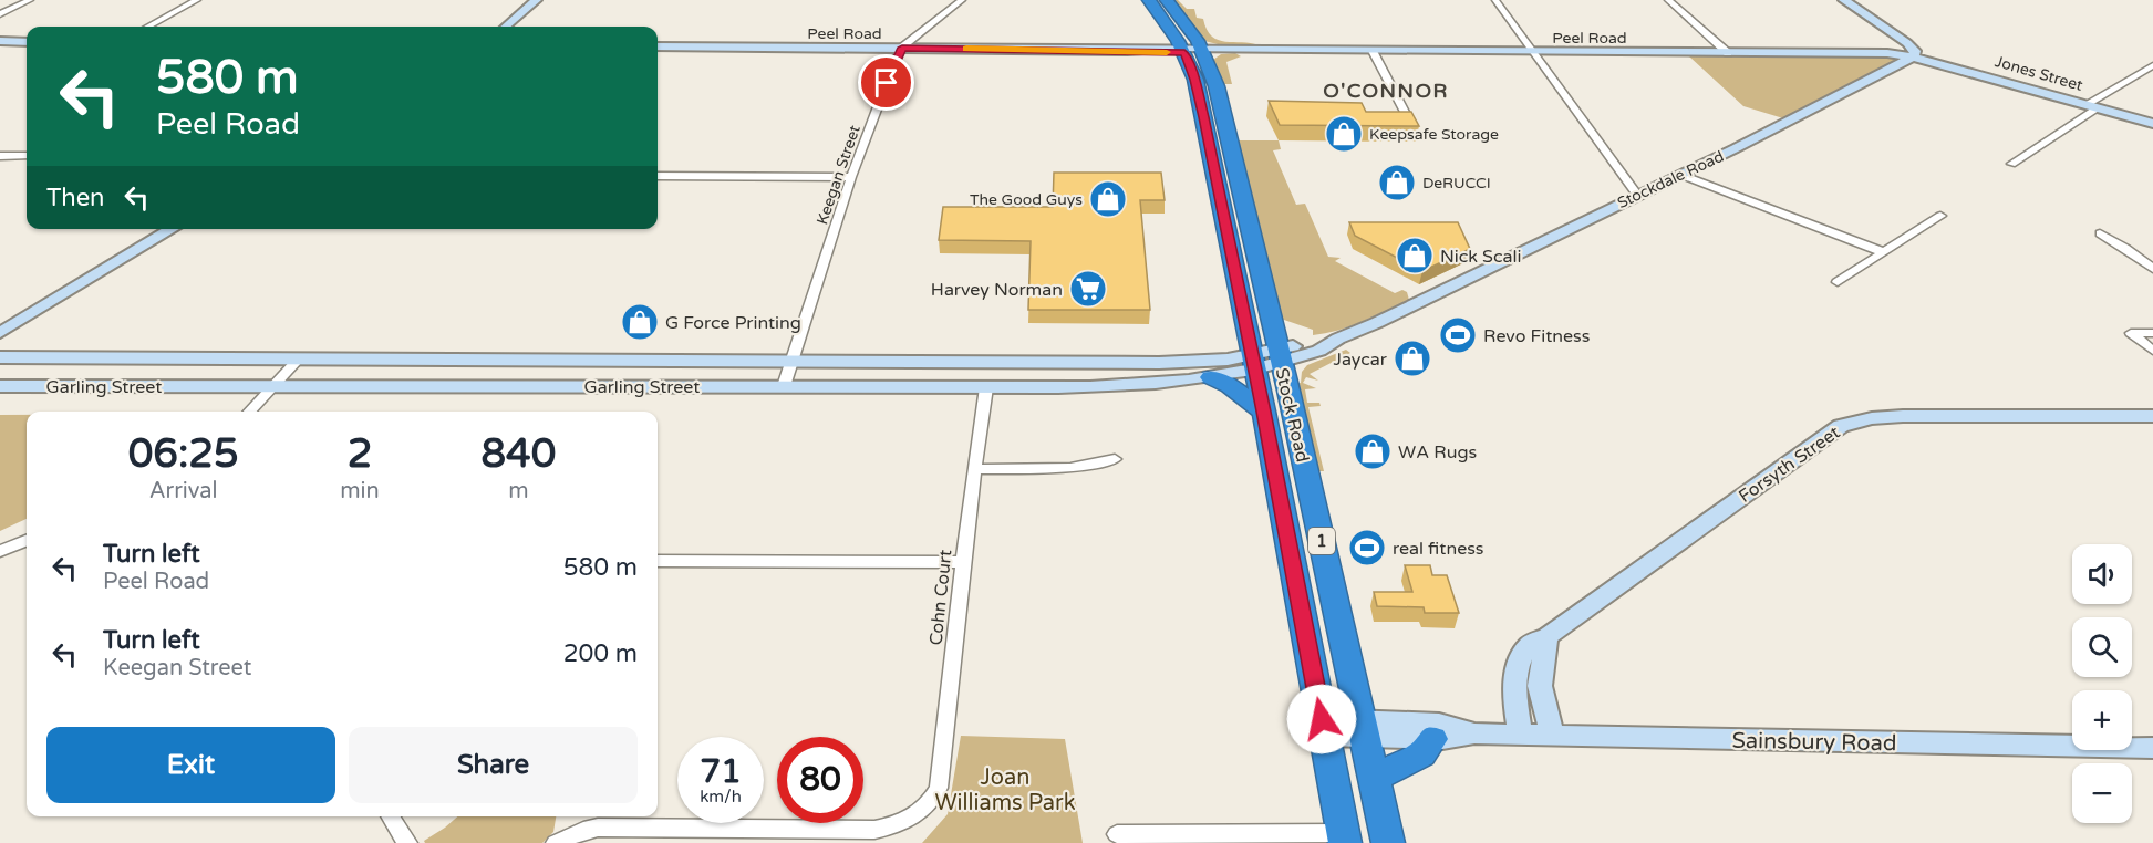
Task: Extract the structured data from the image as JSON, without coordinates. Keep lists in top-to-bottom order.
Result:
{
  "streets": {
    "highway": ["Stock Road", "1"],
    "street": [
      "Peel Road",
      "Jones Street",
      "Keegan Street",
      "Stockdale Road",
      "Garling Street",
      "Forsyth Street",
      "Cohn Court",
      "Sainsbury Road"
    ]
  },
  "crossings": [
    ["Peel Road", "Jones Street"],
    ["Peel Road", "Keegan Street"],
    ["Peel Road", "Stockdale Road"],
    ["Peel Road", "Stock Road"],
    ["Jones Street", "Stockdale Road"],
    ["Keegan Street", "Garling Street"],
    ["Stockdale Road", "Garling Street"],
    ["Stockdale Road", "Stock Road"],
    ["Garling Street", "Stock Road"],
    ["Garling Street", "Cohn Court"],
    ["Stock Road", "Sainsbury Road"],
    ["Forsyth Street", "Sainsbury Road"]
  ],
  "districts": ["O'CONNOR"],
  "parks": ["Joan Williams Park"],
  "places": {
    "shop": [
      "Keepsafe Storage",
      "DeRUCCI",
      "The Good Guys",
      "Nick Scali",
      "G Force Printing",
      "Jaycar",
      "WA Rugs"
    ],
    "supermarket": ["Harvey Norman"],
    "sports": ["Revo Fitness", "real fitness"]
  },
  "page": {
    "turn": ["580 m", "Peel Road"],
    "then": "Then",
    "eta": [
      "06:25",
      "Arrival",
      "2",
      "min",
      "840",
      "m"
    ],
    "list": [
      {
        "name": "Turn left",
        "note": "Peel Road",
        "value": "580 m"
      },
      {
        "name": "Turn left",
        "note": "Keegan Street",
        "value": "200 m"
      }
    ],
    "map_buttons": ["+", "−"],
    "buttons": ["Exit", "Share"],
    "speed": "71 km/h",
    "limit": "80"
  }
}
